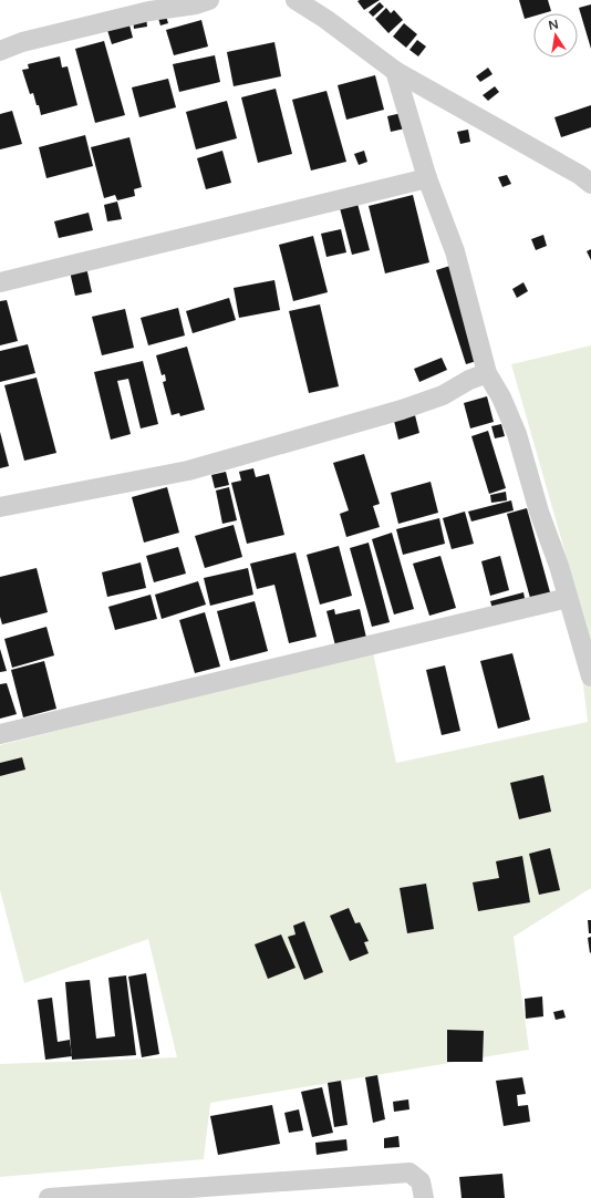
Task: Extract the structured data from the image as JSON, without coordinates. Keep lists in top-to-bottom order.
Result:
{
  "north": "top"
}
